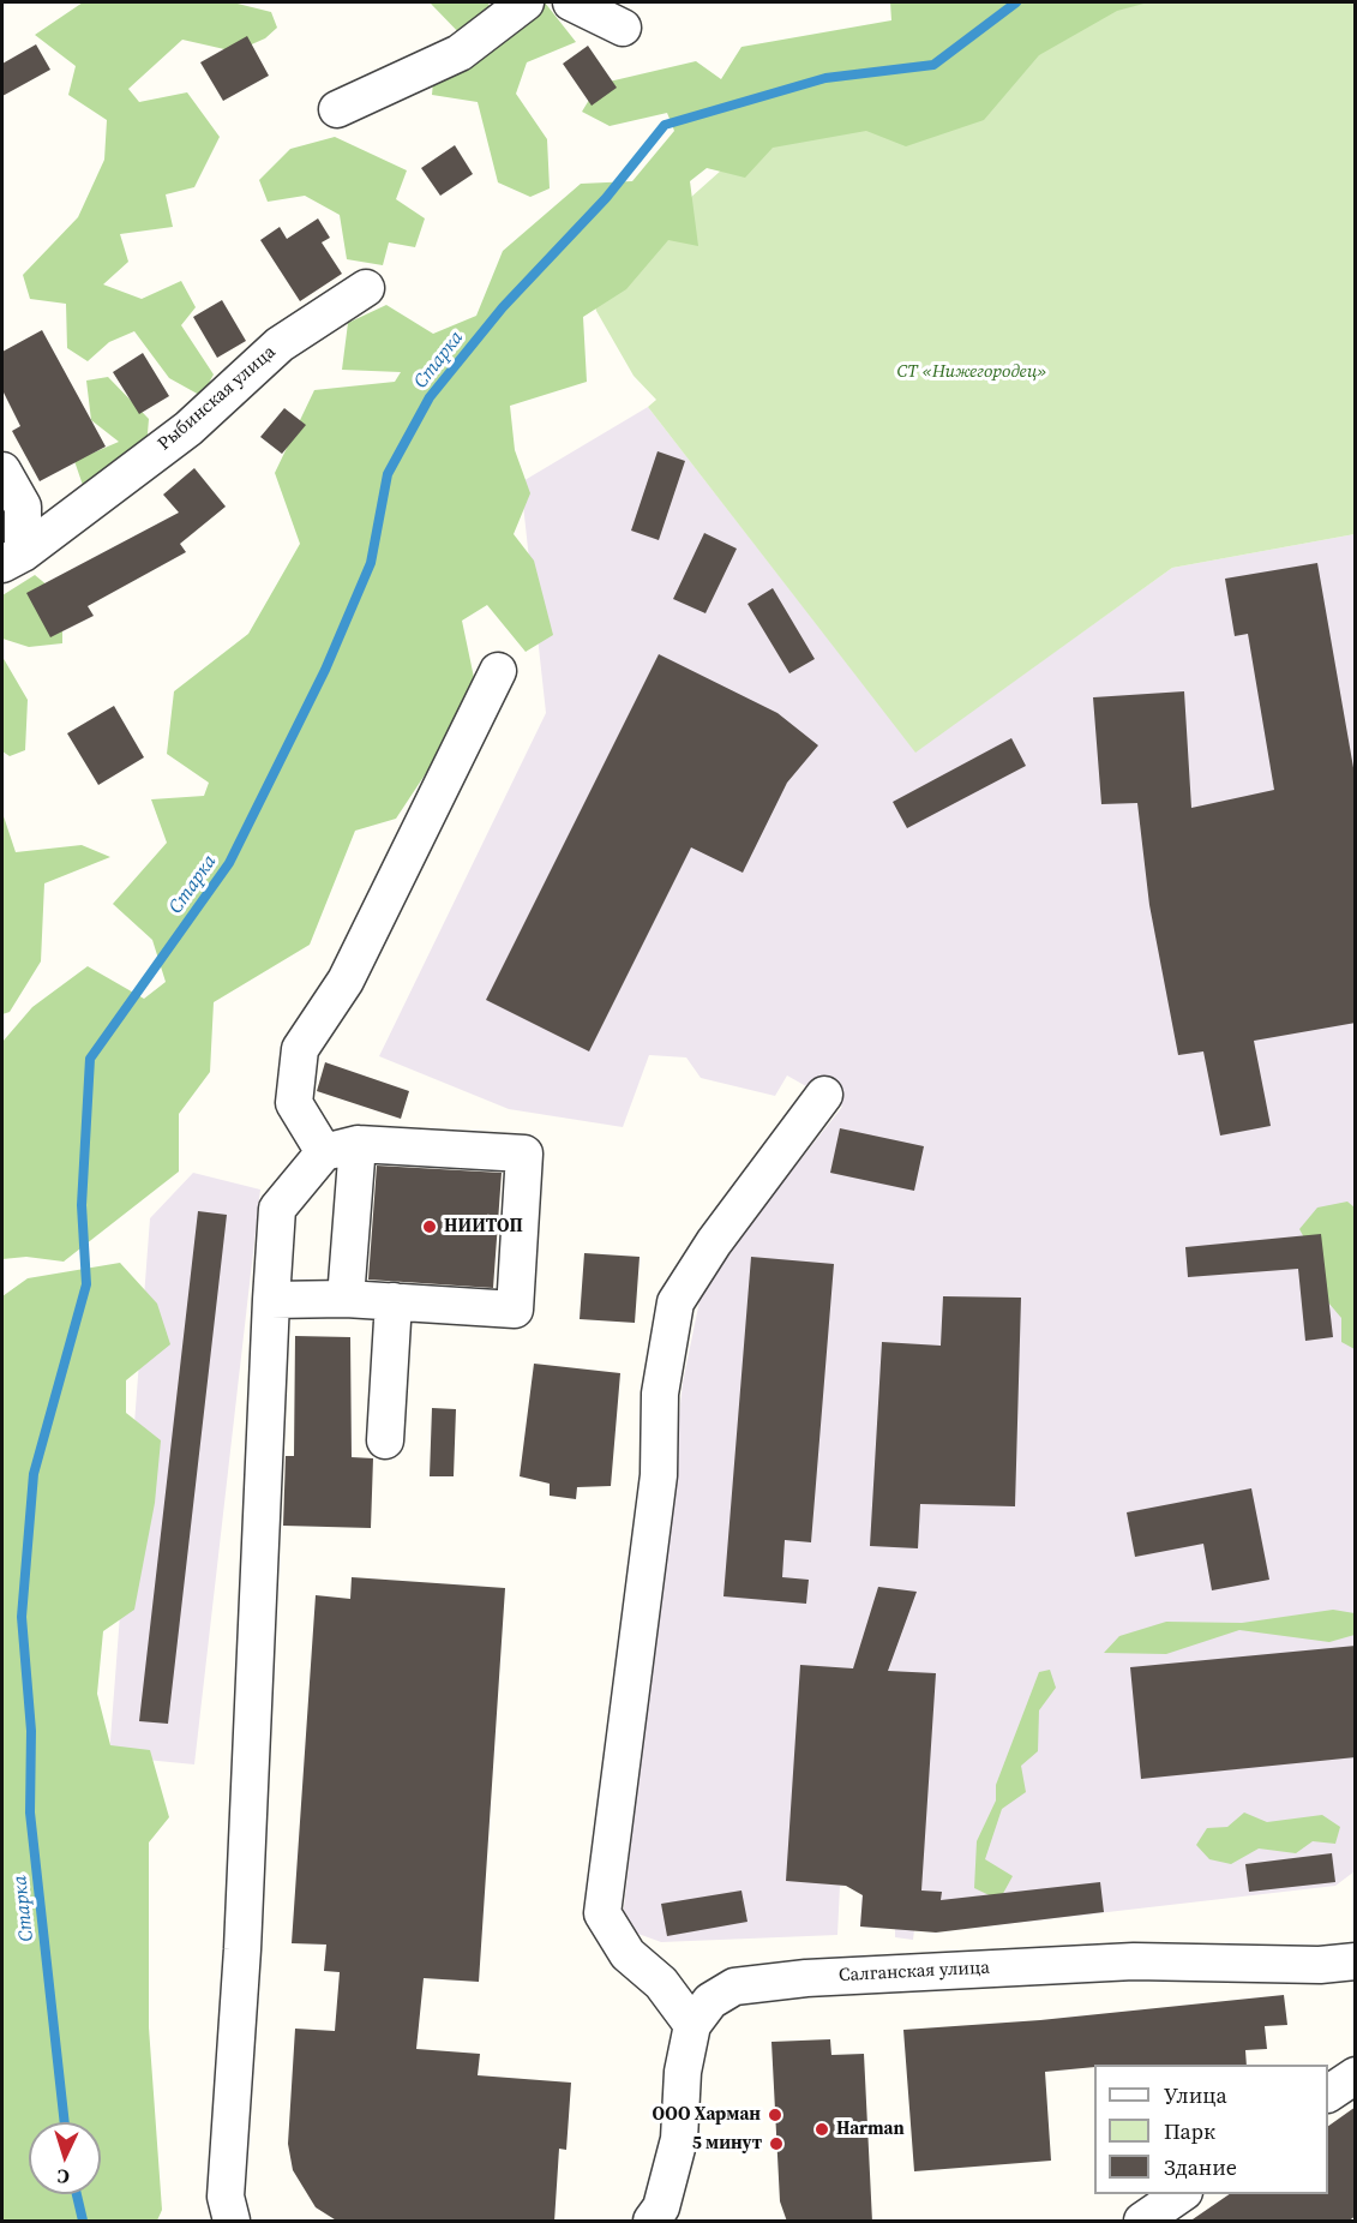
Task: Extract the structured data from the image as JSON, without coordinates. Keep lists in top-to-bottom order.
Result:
{
  "streets": {
    "street": ["Рыбинская улица", "Салганская улица"]
  },
  "water": ["Старка"],
  "parks": ["СТ «Нижегородец»"],
  "places": [
    "НИИТОП",
    "ООО Харман",
    "Harman",
    "5 минут"
  ],
  "legend": ["Улица", "Парк", "Здание"],
  "north": "bottom"
}
